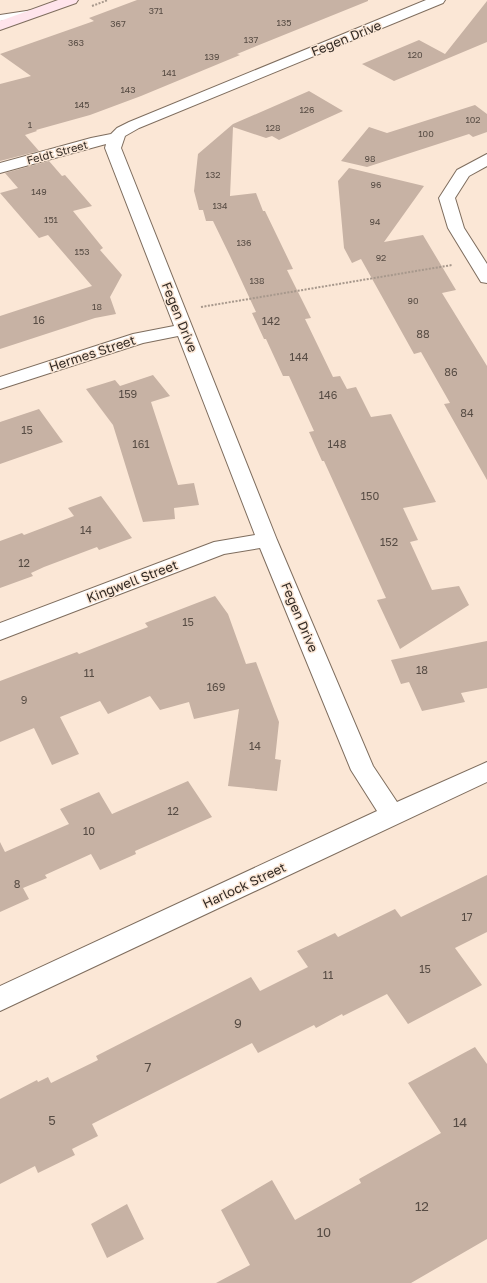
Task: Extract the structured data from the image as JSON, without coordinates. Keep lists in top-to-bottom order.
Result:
{
  "streets": {
    "street": [
      "Fegen Drive",
      "Feldt Street",
      "Hermes Street",
      "Kingwell Street",
      "Harlock Street"
    ]
  },
  "crossings": [
    ["Fegen Drive", "Feldt Street"],
    ["Fegen Drive", "Hermes Street"],
    ["Fegen Drive", "Kingwell Street"],
    ["Fegen Drive", "Harlock Street"]
  ],
  "house_numbers": [
    "371",
    "135",
    "367",
    "137",
    "363",
    "120",
    "139",
    "141",
    "143",
    "145",
    "126",
    "102",
    "1",
    "128",
    "100",
    "98",
    "132",
    "96",
    "149",
    "134",
    "151",
    "94",
    "136",
    "153",
    "92",
    "138",
    "90",
    "18",
    "16",
    "142",
    "88",
    "144",
    "86",
    "159",
    "146",
    "84",
    "15",
    "161",
    "148",
    "150",
    "14",
    "152",
    "12",
    "15",
    "18",
    "11",
    "169",
    "9",
    "14",
    "12",
    "10",
    "8",
    "17",
    "15",
    "11",
    "9",
    "7",
    "5",
    "14",
    "12",
    "10"
  ]
}
